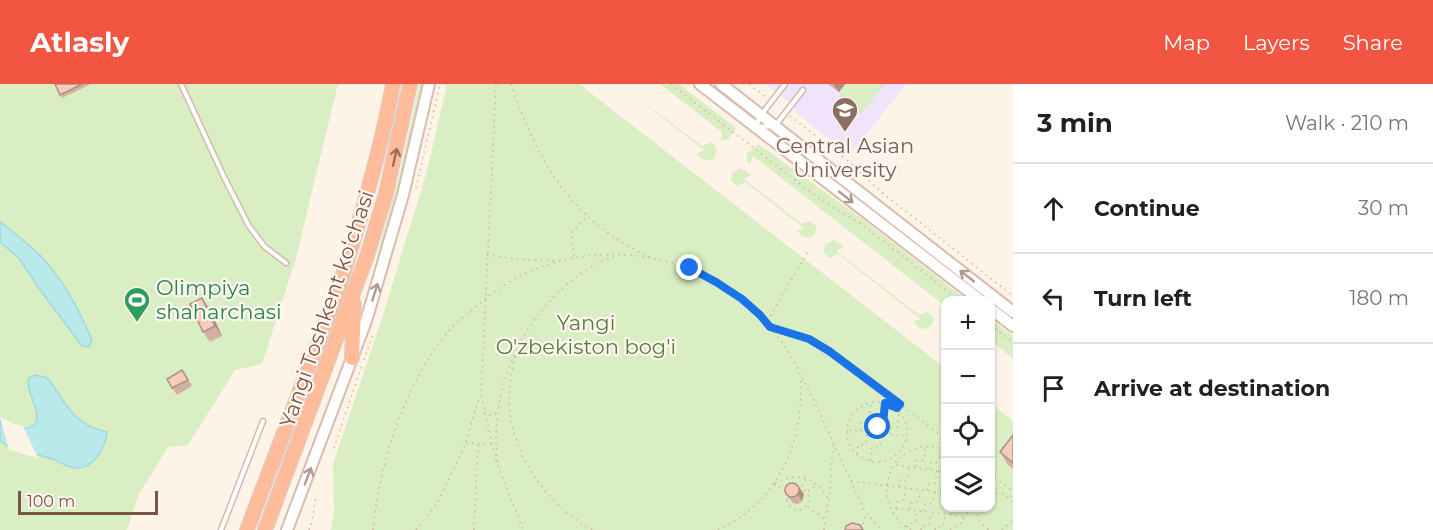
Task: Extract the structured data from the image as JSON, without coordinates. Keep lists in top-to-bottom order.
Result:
{
  "streets": {
    "highway": ["Yangi Toshkent ko‘chasi"]
  },
  "parks": ["Yangi O'zbekiston bog'i"],
  "places": {
    "school or university": ["Central Asian University"],
    "sports": ["Olimpiya shaharchasi"]
  },
  "scale_bar": "100 m",
  "page": {
    "header": "Atlasly",
    "nav": ["Map", "Layers", "Share"],
    "heading": ["3 min", "Walk · 210 m"],
    "list": [
      ["Continue", "30 m"],
      ["Turn left", "180 m"],
      "Arrive at destination"
    ],
    "map_buttons": ["+", "−"],
    "scale": "100 m"
  }
}
